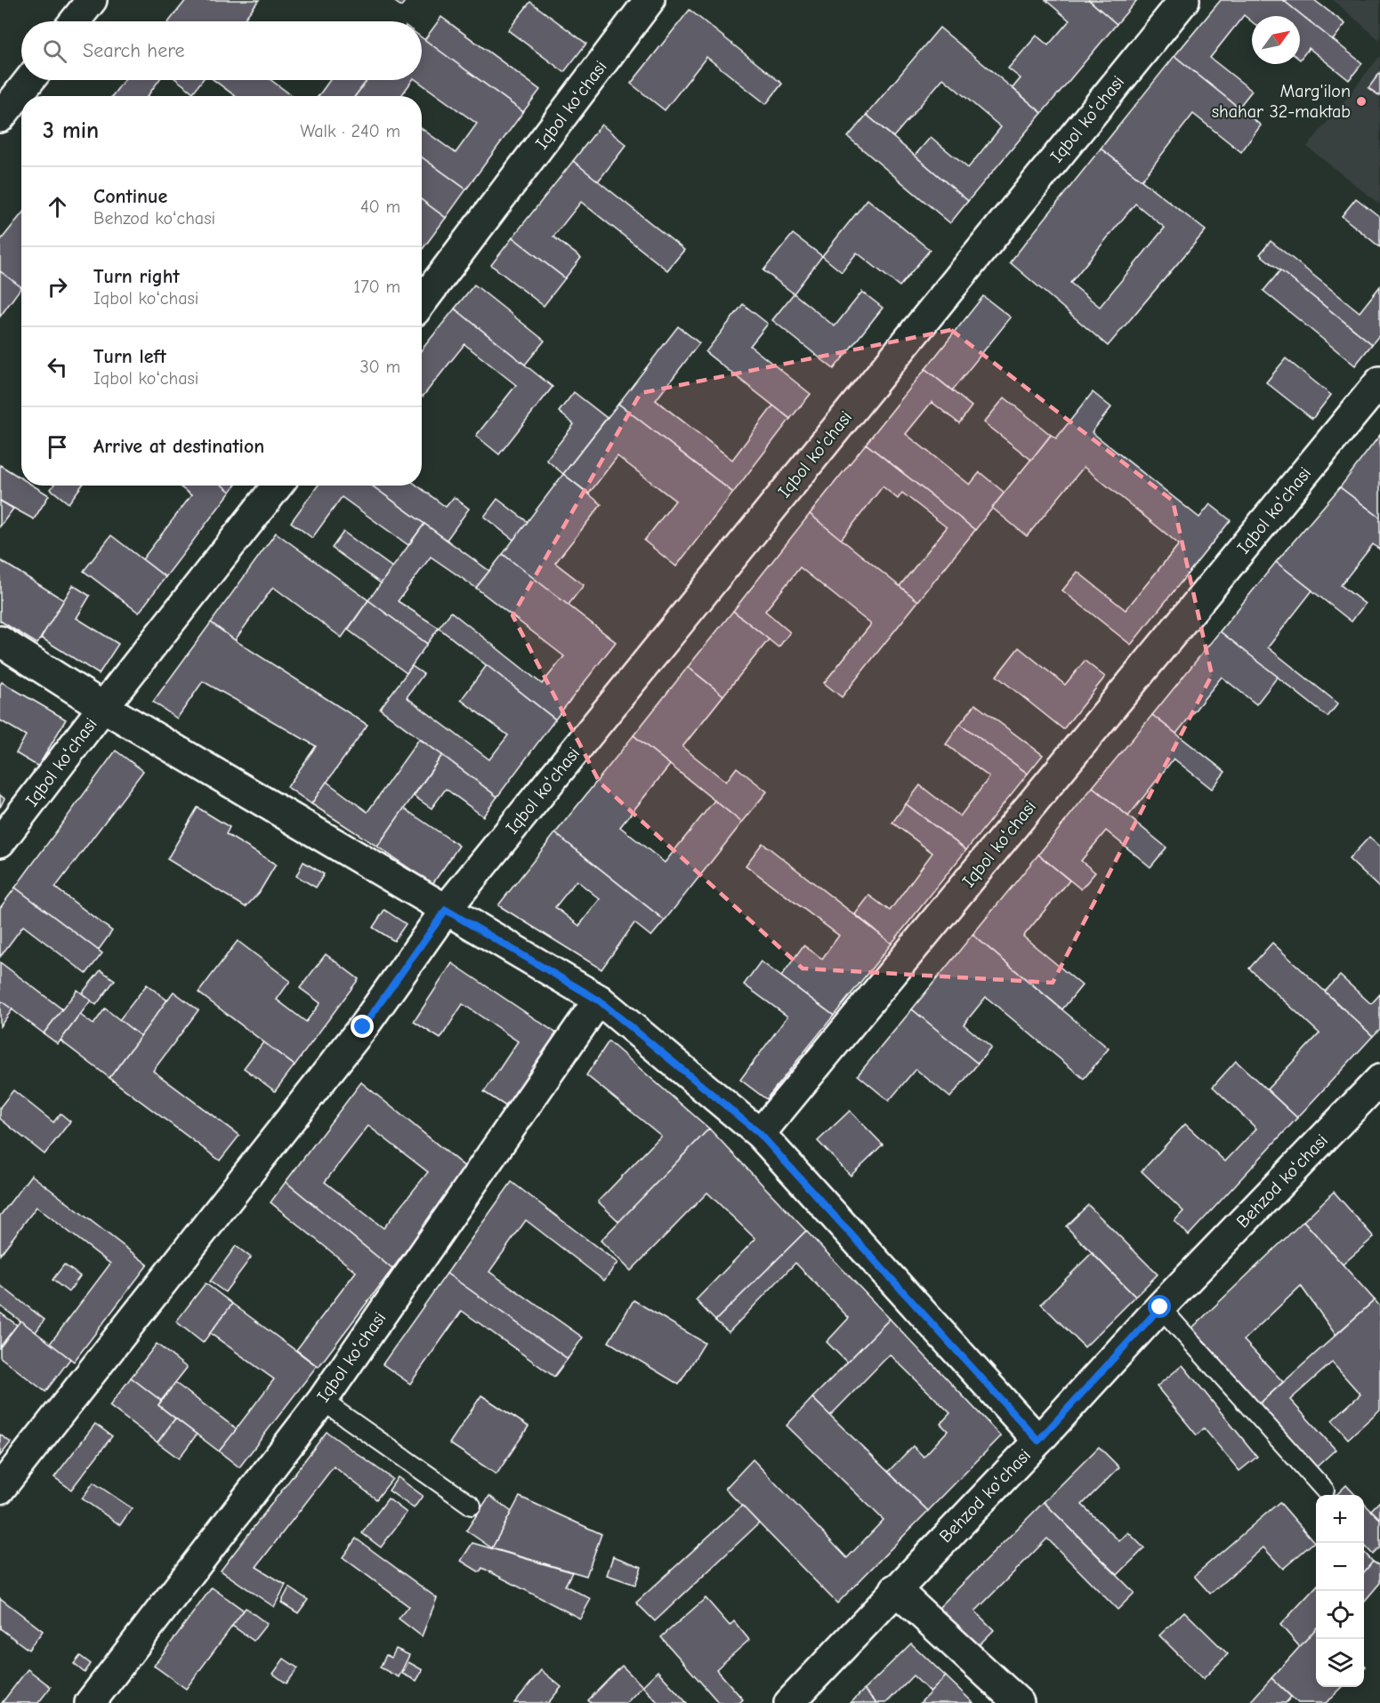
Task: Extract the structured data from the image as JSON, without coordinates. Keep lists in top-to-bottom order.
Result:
{
  "streets": {
    "street": ["Iqbol koʻchasi", "Behzod koʻchasi"]
  },
  "crossings": [
    ["Iqbol koʻchasi", "Behzod koʻchasi"]
  ],
  "places": ["Marg'ilon shahar 32-maktab"],
  "north": "top right",
  "page": {
    "search": "Search here",
    "heading": ["3 min", "Walk · 240 m"],
    "list": [
      ["Continue", "Behzod koʻchasi", "40 m"],
      ["Turn right", "Iqbol koʻchasi", "170 m"],
      ["Turn left", "Iqbol koʻchasi", "30 m"],
      "Arrive at destination"
    ],
    "map_buttons": ["+", "−"]
  }
}
